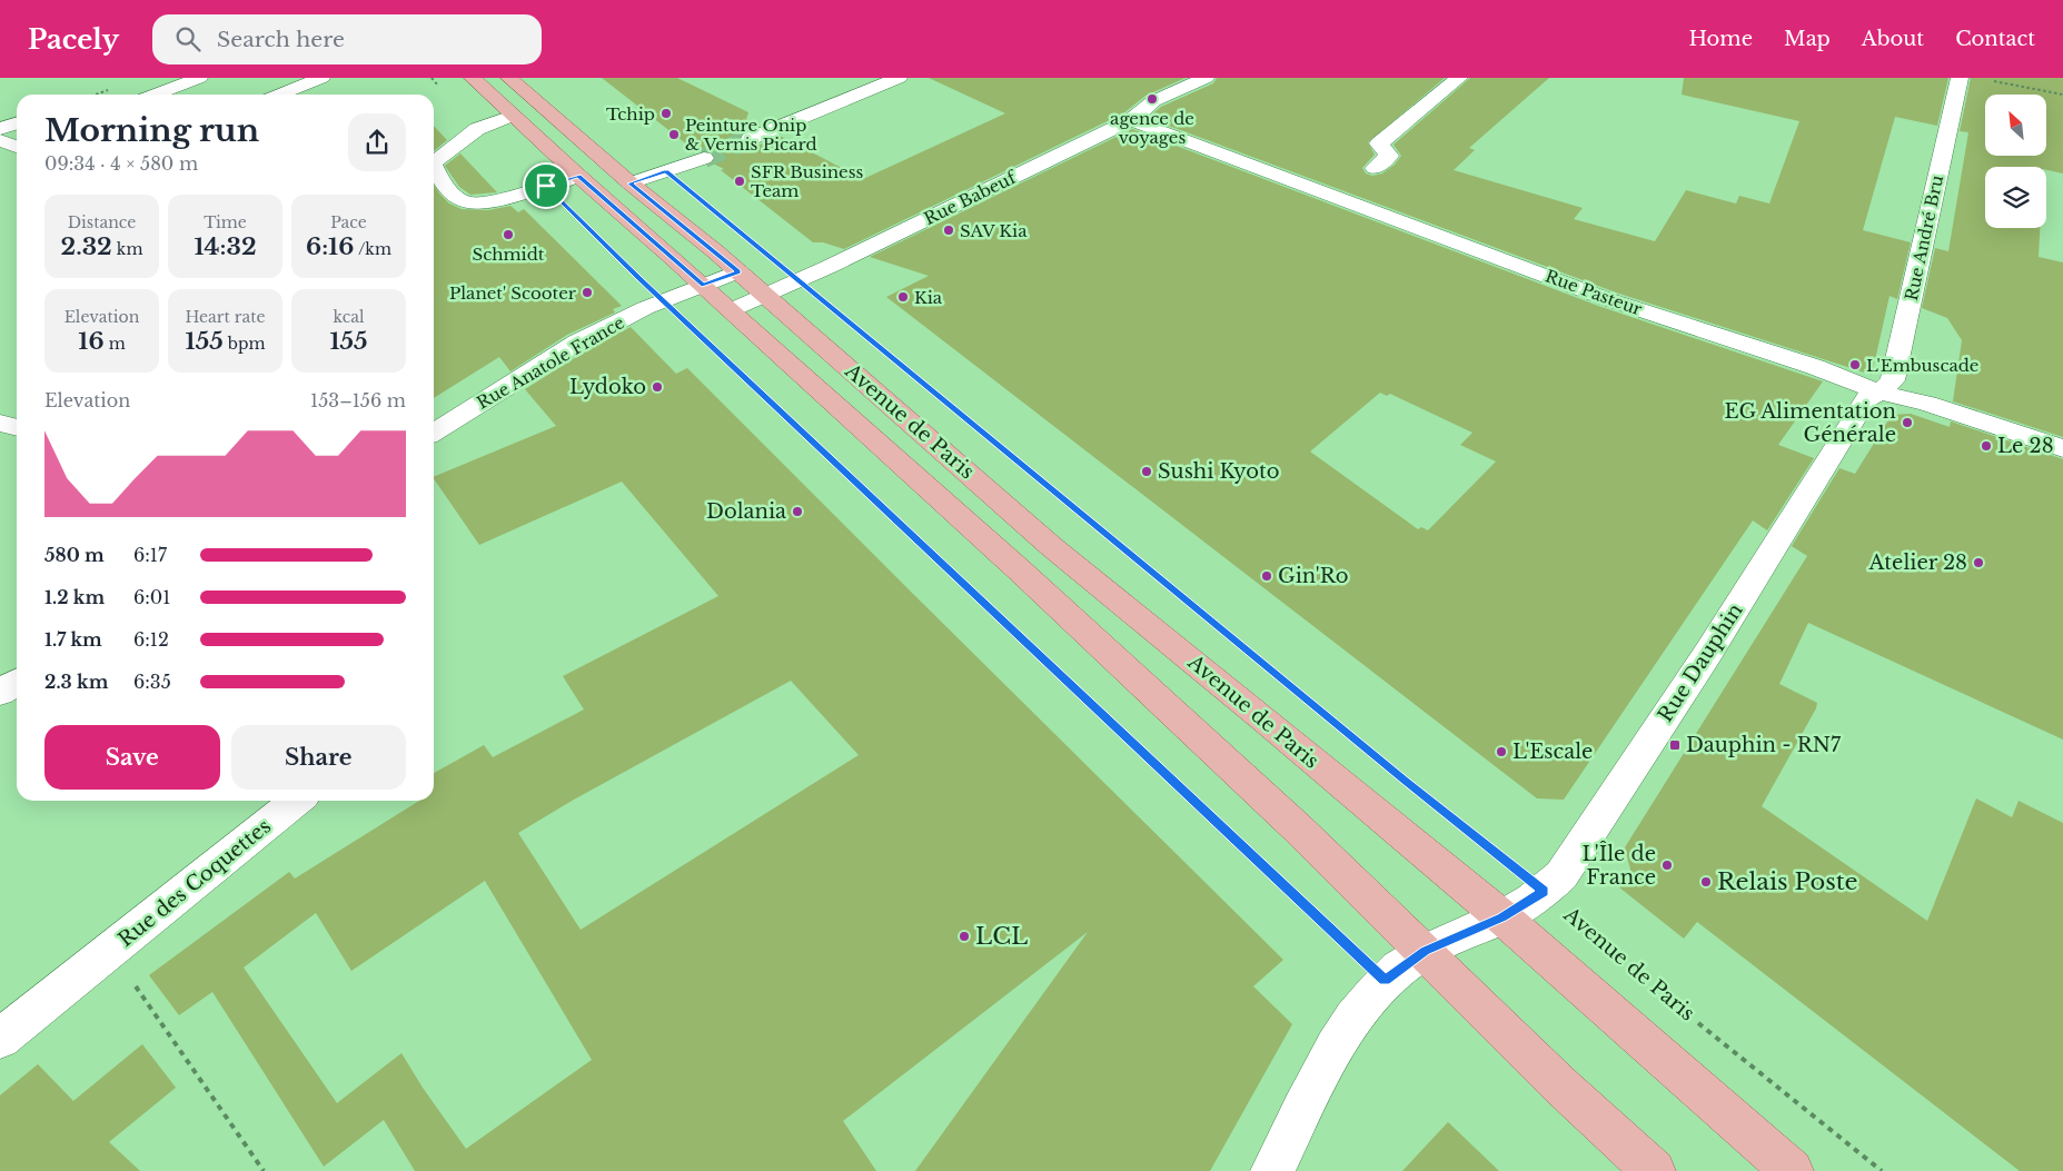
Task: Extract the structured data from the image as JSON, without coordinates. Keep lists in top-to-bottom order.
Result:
{
  "streets": {
    "main road": ["Avenue de Paris"],
    "street": [
      "Rue Babeuf",
      "Rue André Bru",
      "Rue Pasteur",
      "Rue Anatole France",
      "Rue Dauphin",
      "Rue des Coquettes"
    ]
  },
  "crossings": [
    ["Rue Babeuf", "Rue Pasteur"],
    ["Rue Babeuf", "Avenue de Paris"],
    ["Rue André Bru", "Rue Pasteur"],
    ["Rue André Bru", "Rue Dauphin"],
    ["Rue Pasteur", "Rue Dauphin"],
    ["Rue Anatole France", "Avenue de Paris"],
    ["Avenue de Paris", "Rue Dauphin"]
  ],
  "places": {
    "other": [
      "agence de voyages",
      "Tchip",
      "Peinture Onip & Vernis Picard",
      "SFR Business Team",
      "SAV Kia",
      "Schmidt",
      "Planet' Scooter",
      "Kia",
      "L'Embuscade",
      "Lydoko",
      "EG Alimentation Générale",
      "Le 28",
      "Sushi Kyoto",
      "Dolania",
      "Atelier 28",
      "Gin'Ro",
      "L'Escale",
      "L'Île de France",
      "Relais Poste",
      "LCL"
    ],
    "transit": ["Dauphin - RN7"]
  },
  "north": "top left",
  "page": {
    "header": "Pacely",
    "search": "Search here",
    "nav": [
      "Home",
      "Map",
      "About",
      "Contact"
    ],
    "heading": ["Morning run", "09:34 · 4 × 580 m"],
    "stats": [
      ["Distance", "2.32 km"],
      ["Time", "14:32"],
      ["Pace", "6:16 /km"],
      ["Elevation", "16 m"],
      ["Heart rate", "155 bpm"],
      ["kcal", "155"]
    ],
    "chart": ["Elevation", "153–156 m"],
    "list": [
      {
        "name": "580 m",
        "note": "6:17"
      },
      {
        "name": "1.2 km",
        "note": "6:01"
      },
      {
        "name": "1.7 km",
        "note": "6:12"
      },
      {
        "name": "2.3 km",
        "note": "6:35"
      }
    ],
    "buttons": ["Save", "Share"]
  }
}
